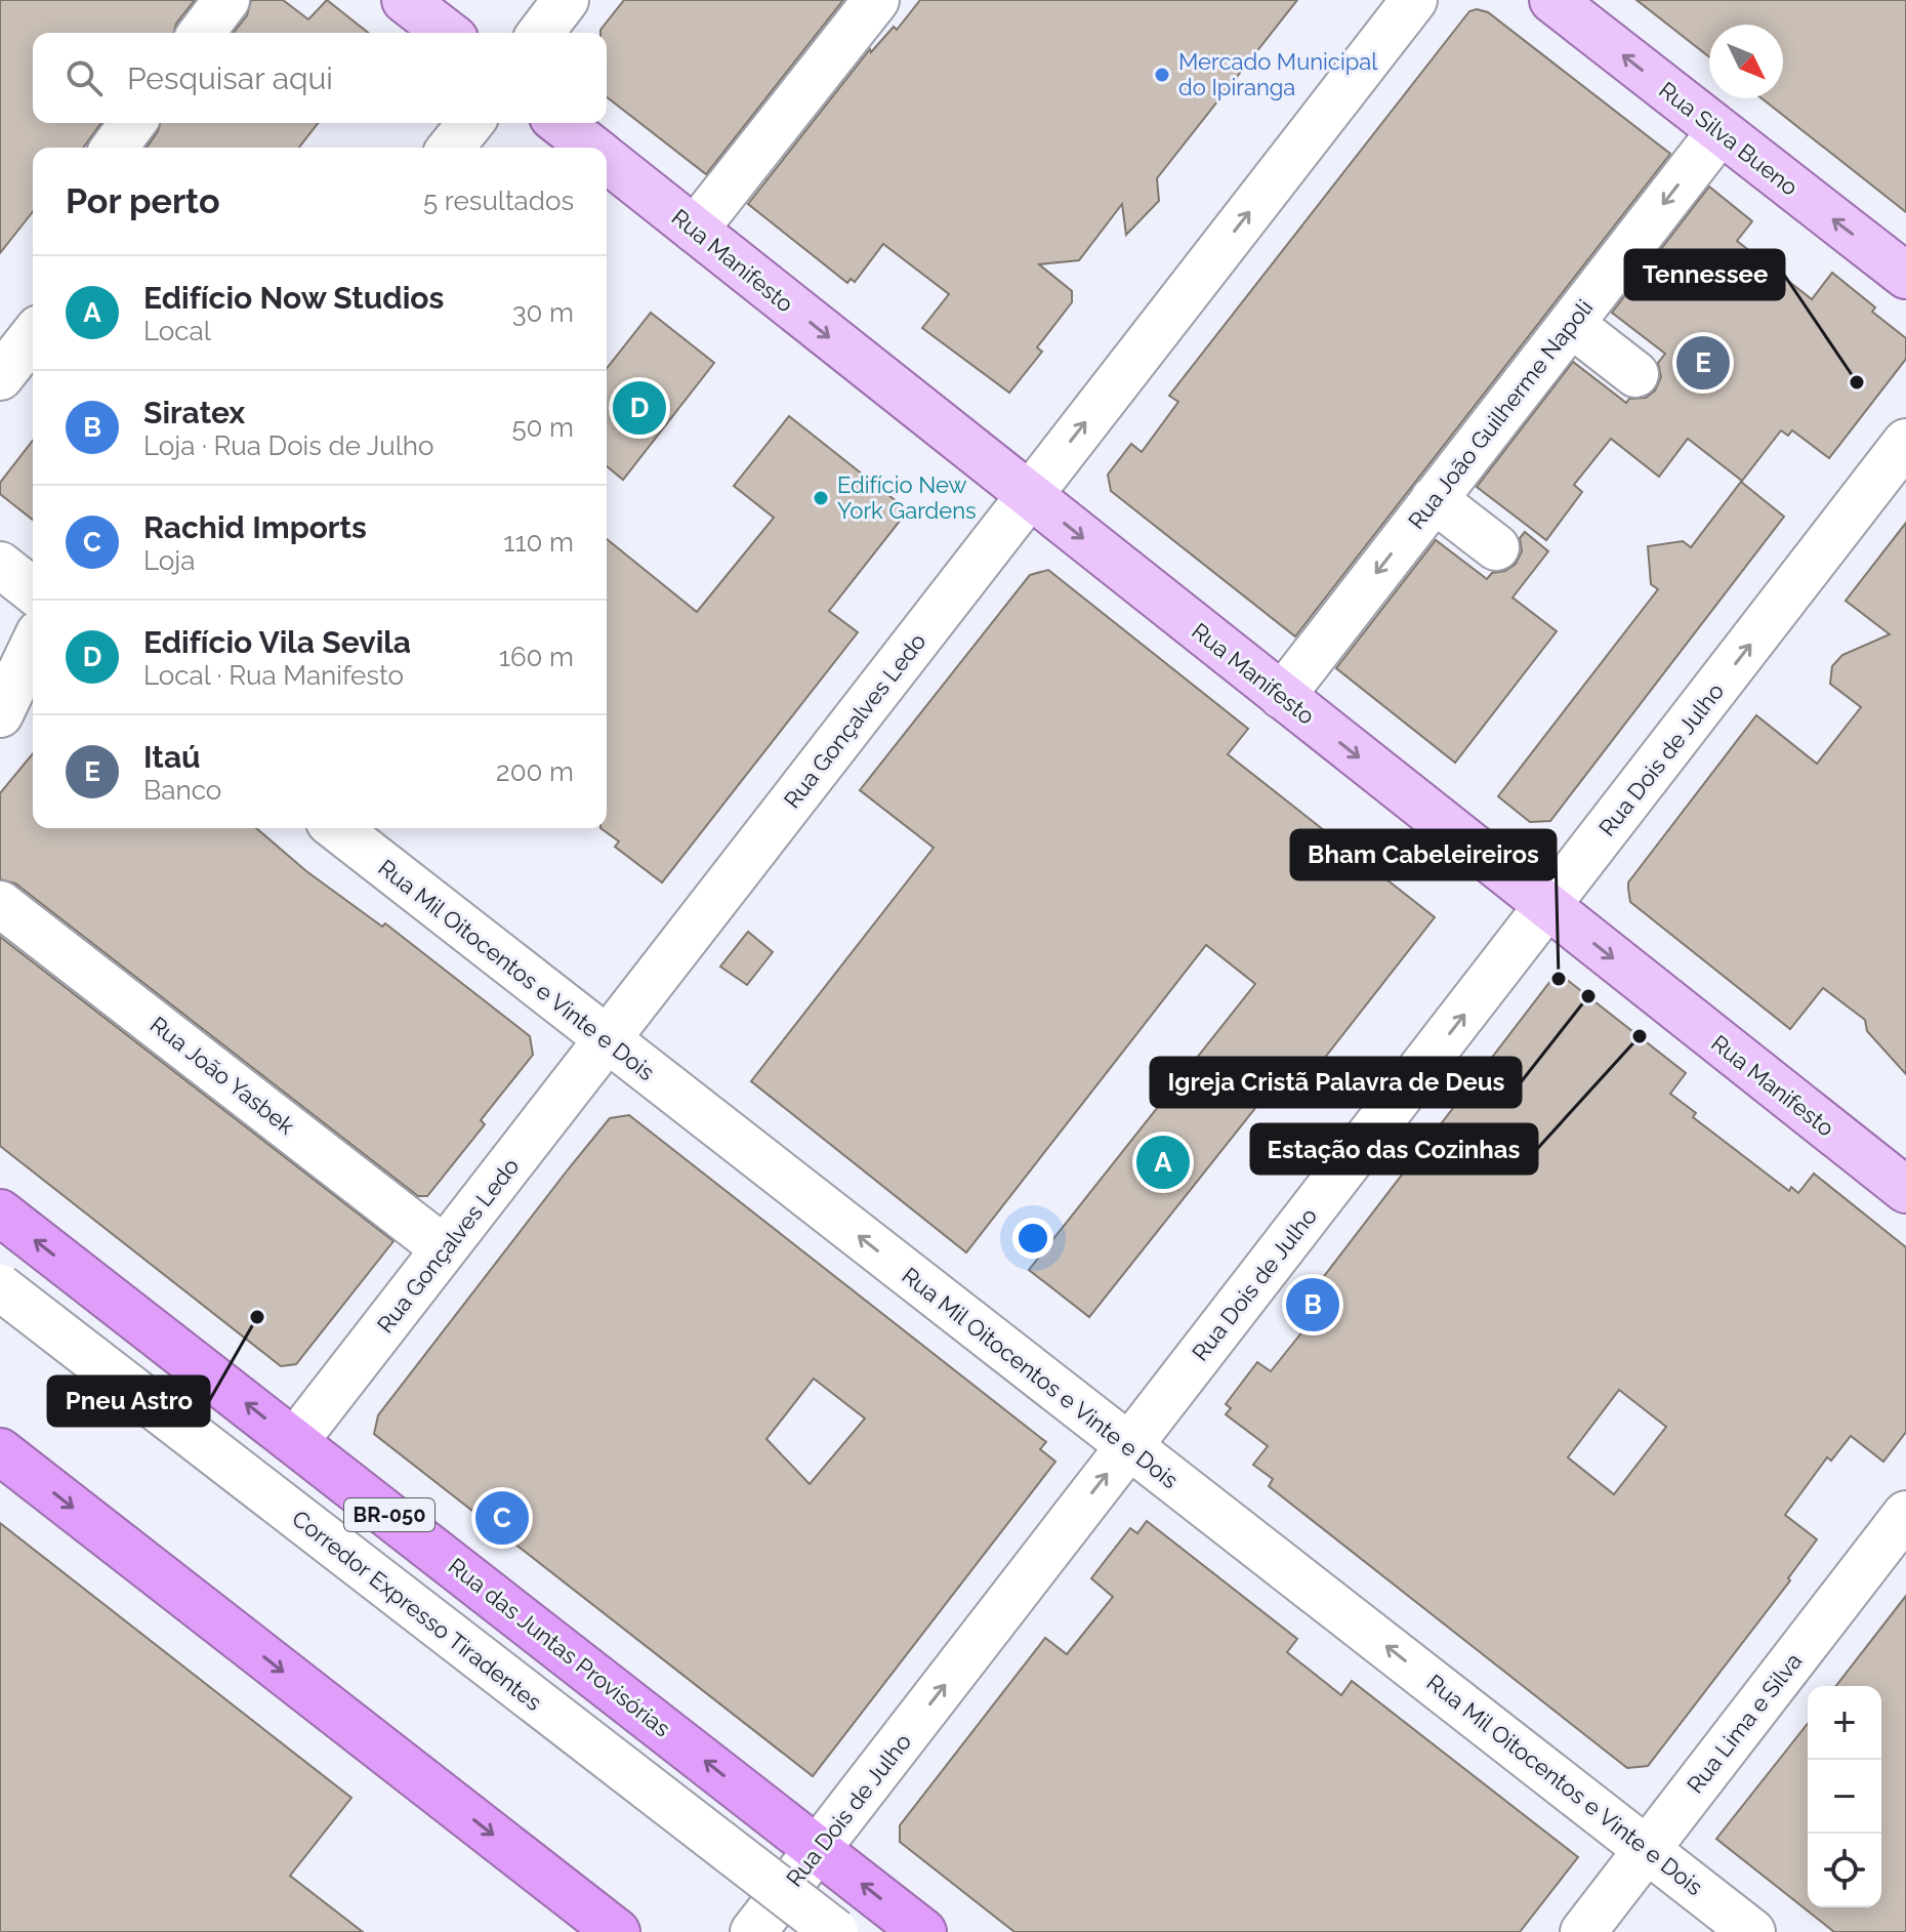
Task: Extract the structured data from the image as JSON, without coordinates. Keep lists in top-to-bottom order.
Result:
{
  "streets": {
    "highway": ["BR-050", "Rua das Juntas Provisórias"],
    "main road": ["Rua Silva Bueno", "Rua Manifesto"],
    "street": [
      "Rua João Guilherme Napoli",
      "Rua Gonçalves Ledo",
      "Rua Dois de Julho",
      "Rua Mil Oitocentos e Vinte e Dois",
      "Rua João Yasbek",
      "Corredor Expresso Tiradentes",
      "Rua Lima e Silva"
    ]
  },
  "crossings": [
    ["Rua Silva Bueno", "Rua João Guilherme Napoli"],
    ["Rua Manifesto", "Rua João Guilherme Napoli"],
    ["Rua Manifesto", "Rua Gonçalves Ledo"],
    ["Rua Manifesto", "Rua Dois de Julho"],
    ["Rua Gonçalves Ledo", "Rua Mil Oitocentos e Vinte e Dois"],
    ["Rua Gonçalves Ledo", "Rua João Yasbek"],
    ["Rua Gonçalves Ledo", "Rua das Juntas Provisórias"],
    ["Rua Dois de Julho", "Rua Mil Oitocentos e Vinte e Dois"],
    ["Rua Dois de Julho", "Rua das Juntas Provisórias"],
    ["Rua Mil Oitocentos e Vinte e Dois", "Rua Lima e Silva"]
  ],
  "one_way": [
    "Rua Silva Bueno",
    "Rua Manifesto",
    "Rua João Guilherme Napoli",
    "Rua Dois de Julho",
    "Rua Mil Oitocentos e Vinte e Dois"
  ],
  "places": [
    "Mercado Municipal do Ipiranga",
    "Tennessee",
    "Edifício New York Gardens",
    "Bham Cabeleireiros",
    "Igreja Cristã Palavra de Deus",
    "Estação das Cozinhas",
    "Pneu Astro"
  ],
  "north": "bottom right",
  "page": {
    "search": "Pesquisar aqui",
    "heading": ["Por perto", "5 resultados"],
    "list": [
      {
        "mark": "A",
        "name": "Edifício Now Studios",
        "note": "Local",
        "value": "30 m"
      },
      {
        "mark": "B",
        "name": "Siratex",
        "note": "Loja · Rua Dois de Julho",
        "value": "50 m"
      },
      {
        "mark": "C",
        "name": "Rachid Imports",
        "note": "Loja",
        "value": "110 m"
      },
      {
        "mark": "D",
        "name": "Edifício Vila Sevila",
        "note": "Local · Rua Manifesto",
        "value": "160 m"
      },
      {
        "mark": "E",
        "name": "Itaú",
        "note": "Banco",
        "value": "200 m"
      }
    ],
    "pins": [
      "E",
      "D",
      "A",
      "B",
      "C"
    ],
    "map_buttons": ["+", "−"]
  }
}
